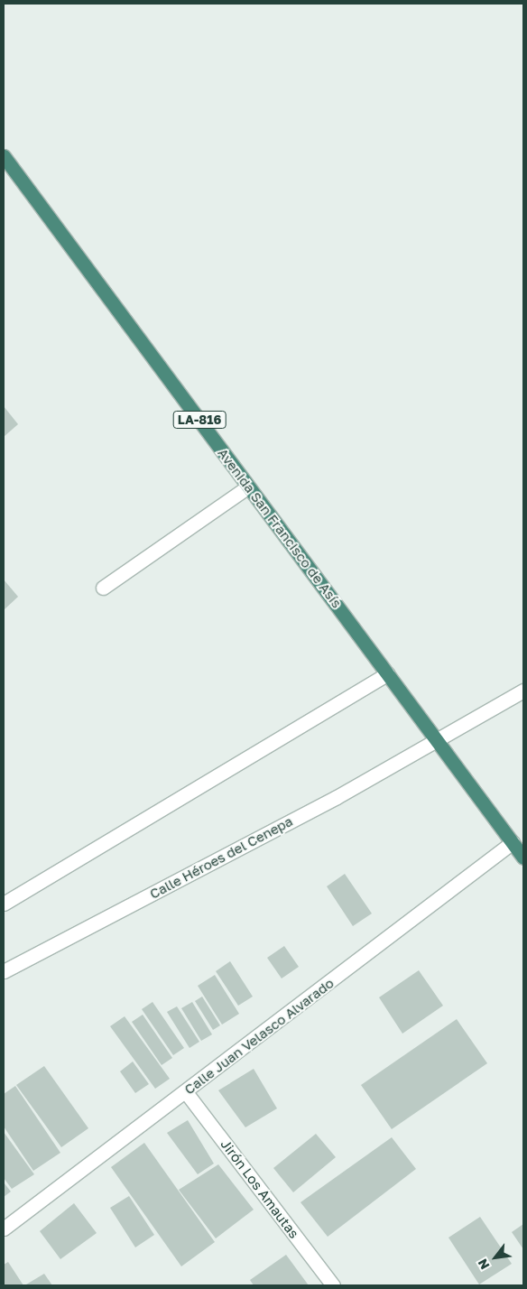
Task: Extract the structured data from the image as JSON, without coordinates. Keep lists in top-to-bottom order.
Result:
{
  "streets": {
    "highway": ["LA-816", "Avenida San Francisco de Asís"],
    "street": ["Calle Héroes del Cenepa", "Calle Juan Velasco Alvarado", "Jirón Los Amautas"]
  },
  "crossings": [
    ["Avenida San Francisco de Asís", "Calle Héroes del Cenepa"],
    ["Avenida San Francisco de Asís", "Calle Juan Velasco Alvarado"],
    ["Calle Juan Velasco Alvarado", "Jirón Los Amautas"]
  ],
  "north": "bottom left"
}
